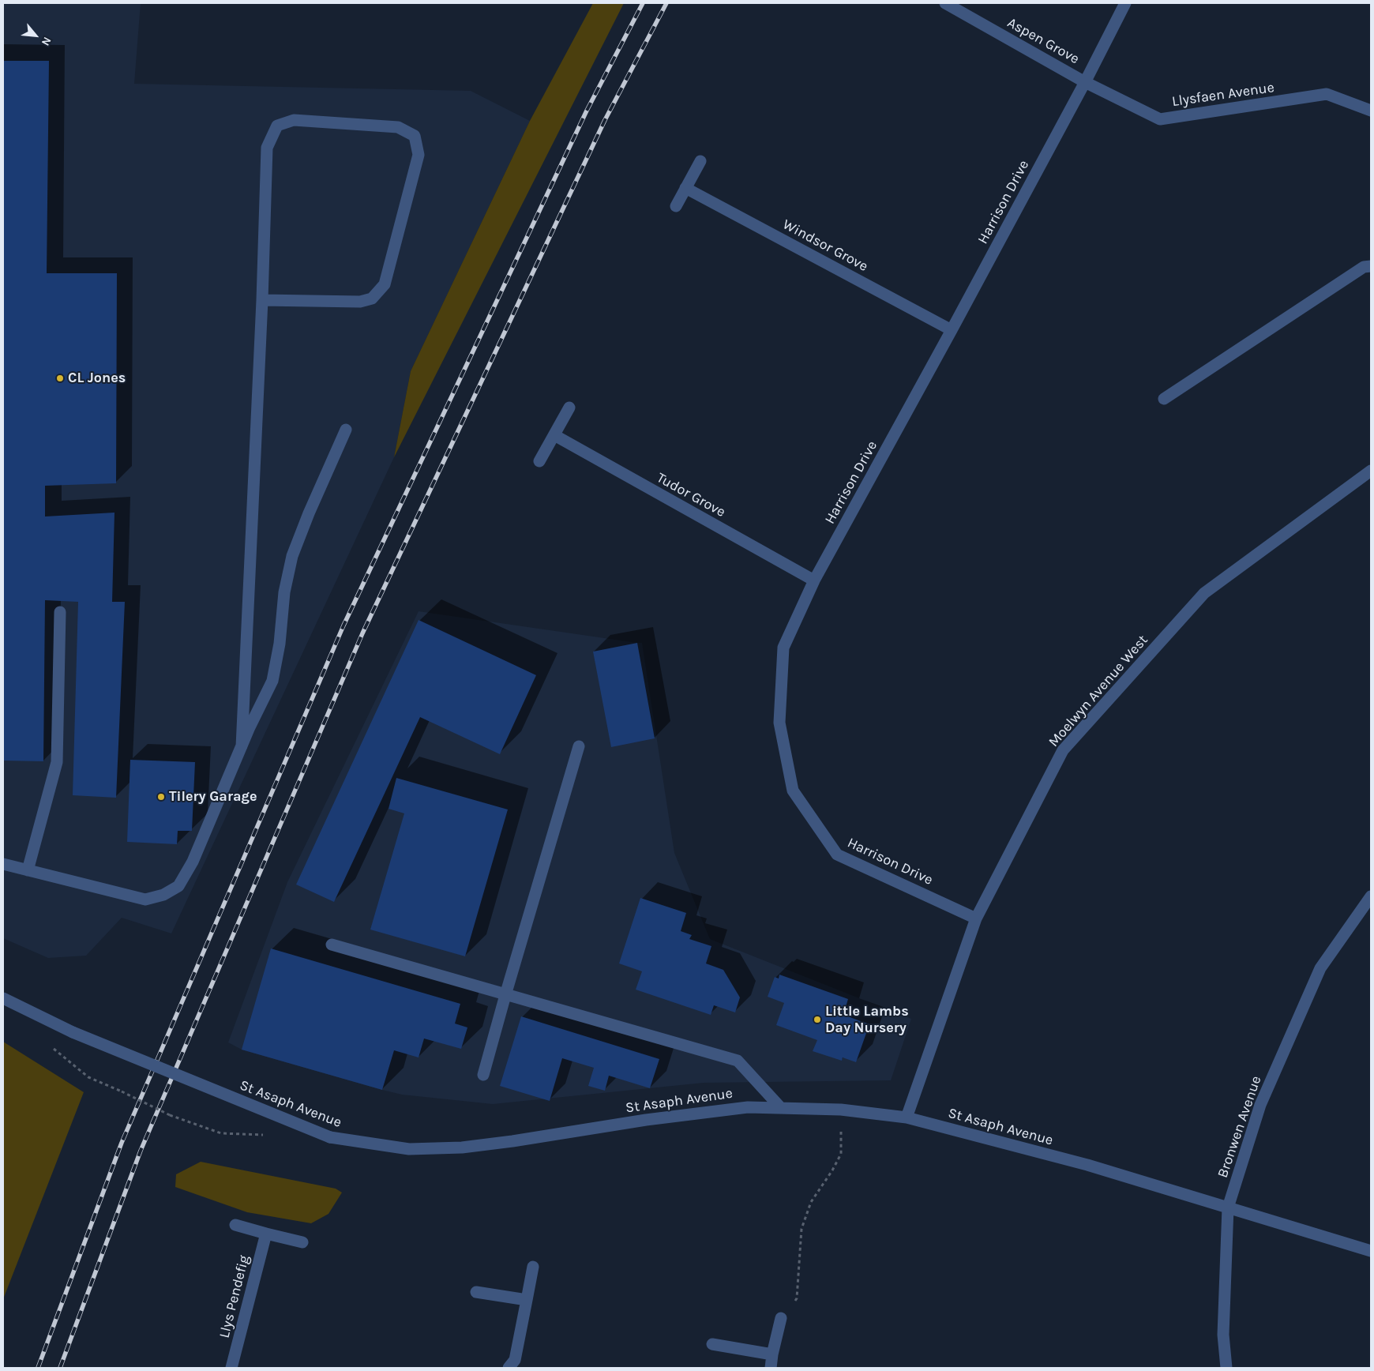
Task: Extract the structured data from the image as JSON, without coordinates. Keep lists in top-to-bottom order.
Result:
{
  "streets": {
    "street": [
      "Aspen Grove",
      "Llysfaen Avenue",
      "Harrison Drive",
      "Windsor Grove",
      "Tudor Grove",
      "Moelwyn Avenue West",
      "St Asaph Avenue",
      "Bronwen Avenue",
      "Llys Pendefig"
    ]
  },
  "crossings": [
    ["Aspen Grove", "Llysfaen Avenue"],
    ["Aspen Grove", "Harrison Drive"],
    ["Llysfaen Avenue", "Harrison Drive"],
    ["Harrison Drive", "Windsor Grove"],
    ["Harrison Drive", "Tudor Grove"],
    ["Harrison Drive", "Moelwyn Avenue West"],
    ["Moelwyn Avenue West", "St Asaph Avenue"],
    ["St Asaph Avenue", "Bronwen Avenue"]
  ],
  "places": ["CL Jones", "Tilery Garage", "Little Lambs Day Nursery"],
  "north": "bottom right"
}
